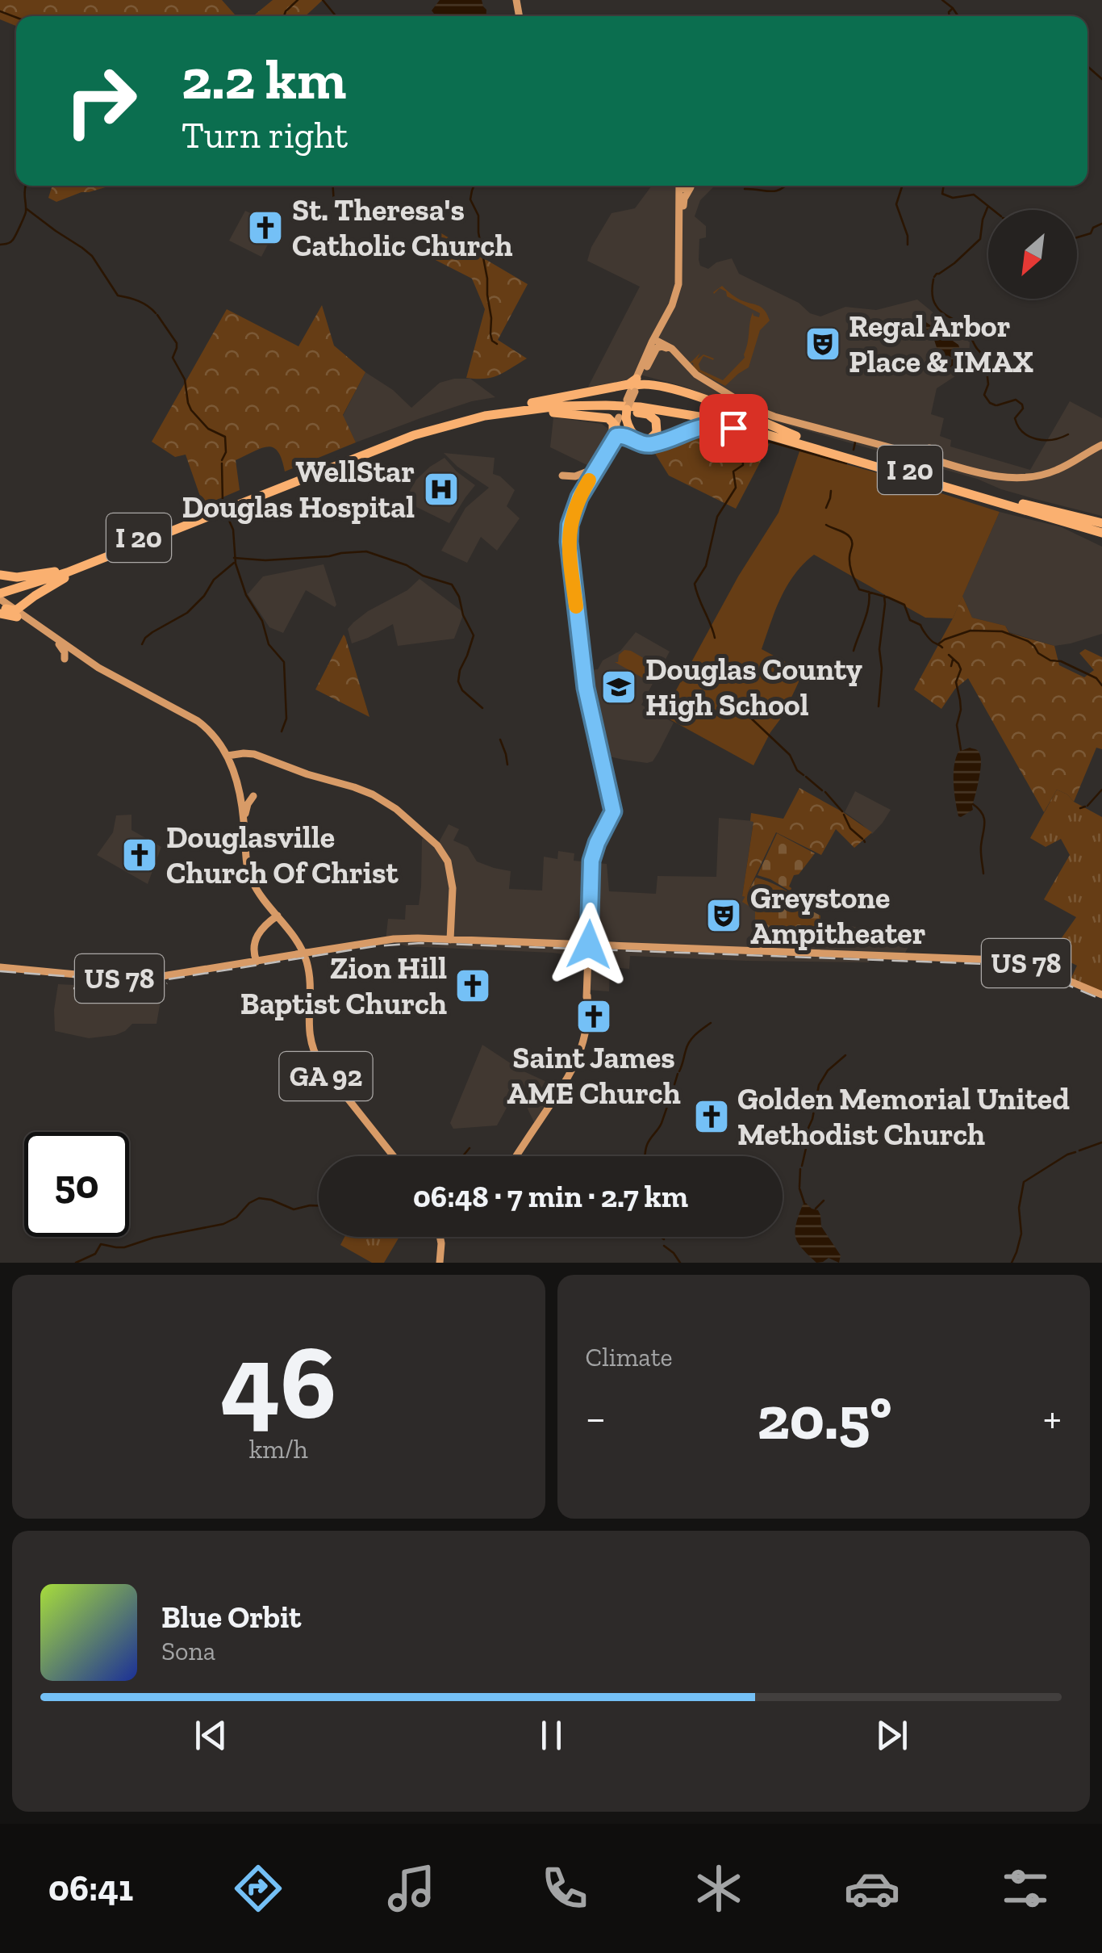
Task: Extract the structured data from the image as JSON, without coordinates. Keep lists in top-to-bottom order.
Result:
{
  "streets": {
    "highway": ["I 20"],
    "main road": ["US 78", "GA 92"]
  },
  "crossings": [
    ["I 20", "GA 92"]
  ],
  "places": {
    "church": [
      "St. Theresa's Catholic Church",
      "Douglasville Church Of Christ",
      "Zion Hill Baptist Church",
      "Saint James AME Church",
      "Golden Memorial United Methodist Church"
    ],
    "theatre": ["Regal Arbor Place & IMAX", "Greystone Ampitheater"],
    "hospital": ["WellStar Douglas Hospital"],
    "school or university": ["Douglas County High School"]
  },
  "north": "bottom left",
  "page": {
    "turn": ["2.2 km", "Turn right"],
    "limit": "50",
    "trip": "06:48 · 7 min · 2.7 km",
    "tile": [
      ["46", "km/h"],
      "Climate"
    ],
    "heat": ["−", "20.5°", "+"],
    "song": ["Blue Orbit", "Sona"],
    "tabs": "06:41"
  }
}
